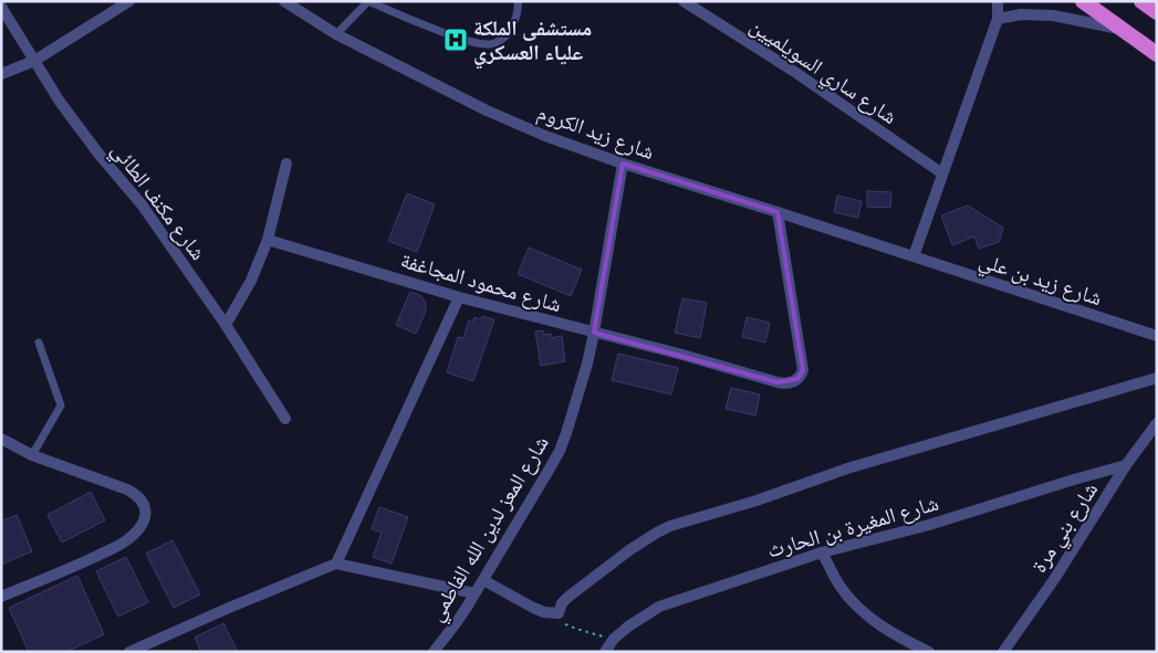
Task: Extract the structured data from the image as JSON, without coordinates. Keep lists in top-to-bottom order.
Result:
{
  "streets": {
    "street": [
      "شارع ساري السويلميين",
      "شارع زيد الكروم",
      "شارع مكنف الطائي",
      "شارع زيد بن علي",
      "شارع محمود المجاغفة",
      "شارع المغيرة بن الحارث",
      "شارع بني مرة",
      "شارع المعز لدين الله الفاطمي"
    ]
  },
  "crossings": [
    ["شارع زيد الكروم", "شارع زيد بن علي"],
    ["شارع زيد الكروم", "شارع محمود المجاغفة"],
    ["شارع زيد الكروم", "شارع المعز لدين الله الفاطمي"],
    ["شارع محمود المجاغفة", "شارع المعز لدين الله الفاطمي"],
    ["شارع المغيرة بن الحارث", "شارع بني مرة"]
  ],
  "places": {
    "hospital": ["مستشفى الملكة علياء العسكري"]
  }
}
